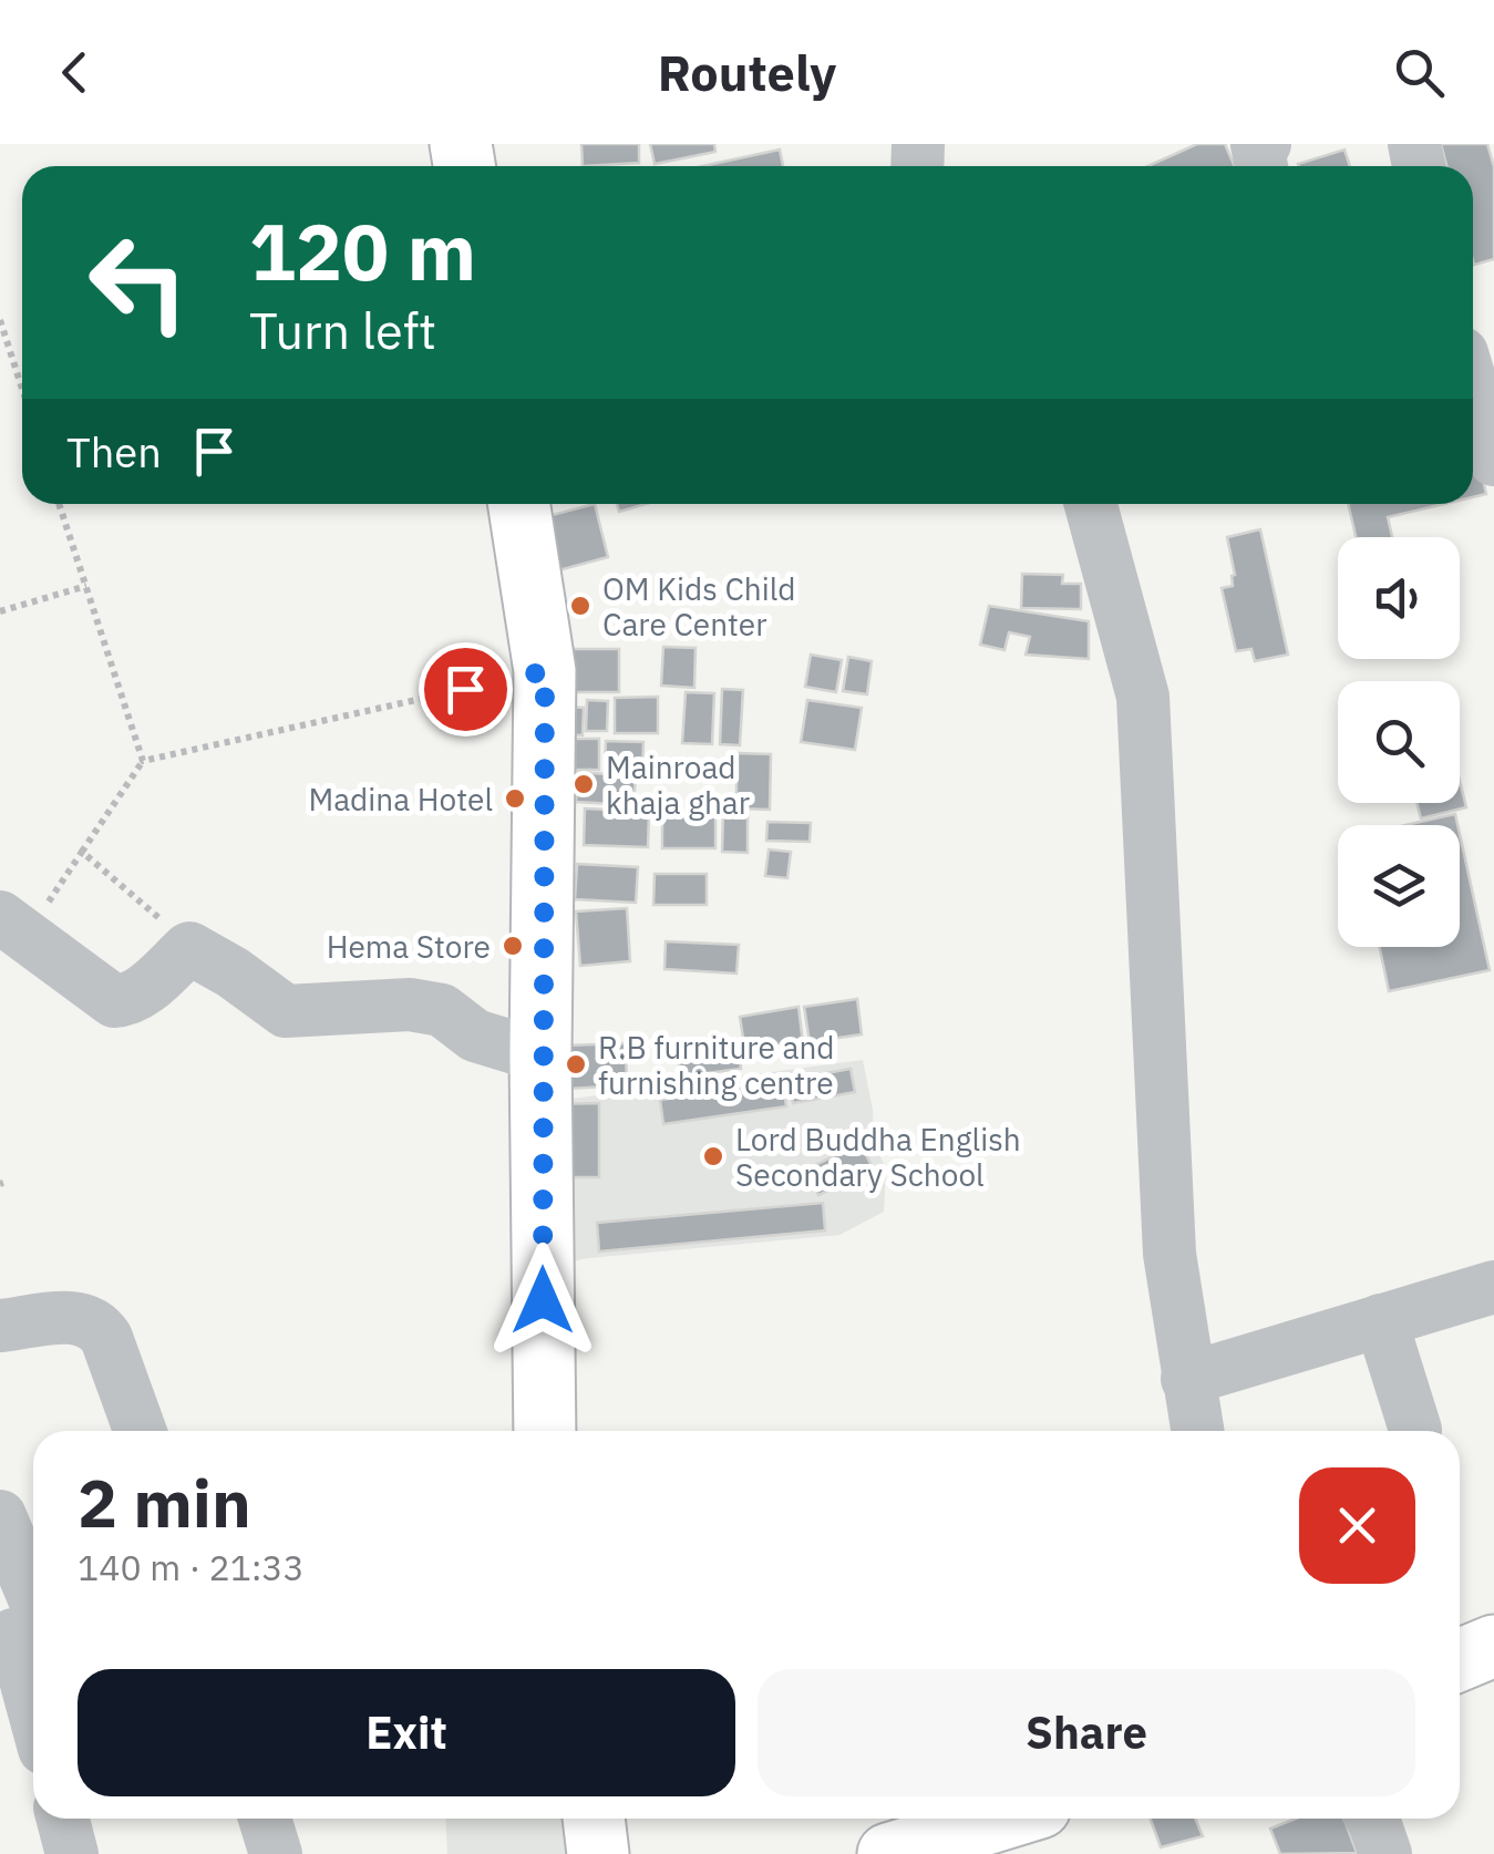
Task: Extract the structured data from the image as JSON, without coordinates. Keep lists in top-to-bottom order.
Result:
{
  "places": [
    "OM Kids Child Care Center",
    "Mainroad khaja ghar",
    "Madina Hotel",
    "Hema Store",
    "R.B furniture and furnishing centre",
    "Lord Buddha English Secondary School"
  ],
  "page": {
    "header": "Routely",
    "turn": ["120 m", "Turn left"],
    "then": "Then",
    "heading": ["2 min", "140 m · 21:33"],
    "buttons": ["Exit", "Share"]
  }
}
